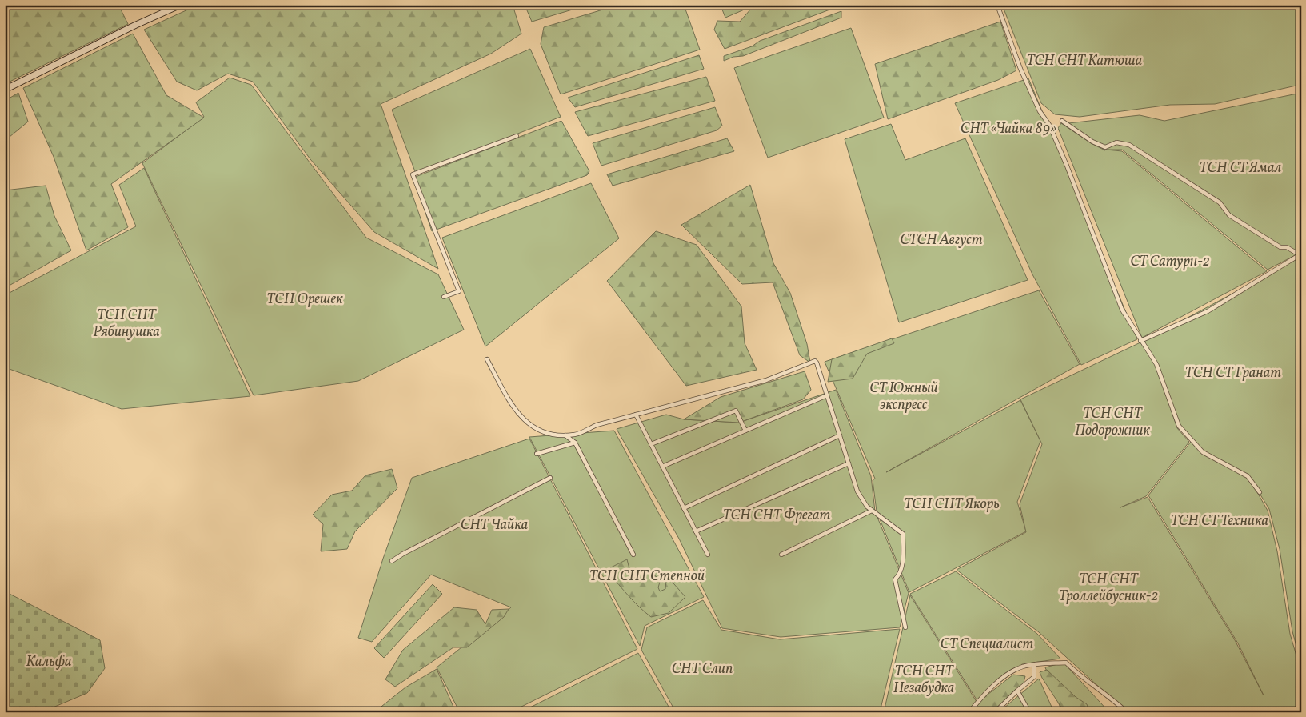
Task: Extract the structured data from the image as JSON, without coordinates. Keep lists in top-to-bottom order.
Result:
{
  "parks": [
    "ТСН СНТ Катюша",
    "СНТ «Чайка 89»",
    "ТСН СТ Ямал",
    "СТСН Август",
    "СТ Сатурн-2",
    "ТСН Орешек",
    "ТСН СНТ Рябинушка",
    "ТСН СТ Гранат",
    "СТ Южный экспресс",
    "ТСН СНТ Подорожник",
    "ТСН СНТ Якорь",
    "ТСН СНТ Фрегат",
    "ТСН СТ Техника",
    "СНТ Чайка",
    "ТСН СНТ Степной",
    "ТСН СНТ Троллейбусник-2",
    "СТ Специалист",
    "Кальфа",
    "СНТ Слип",
    "ТСН СНТ Незабудка"
  ]
}
